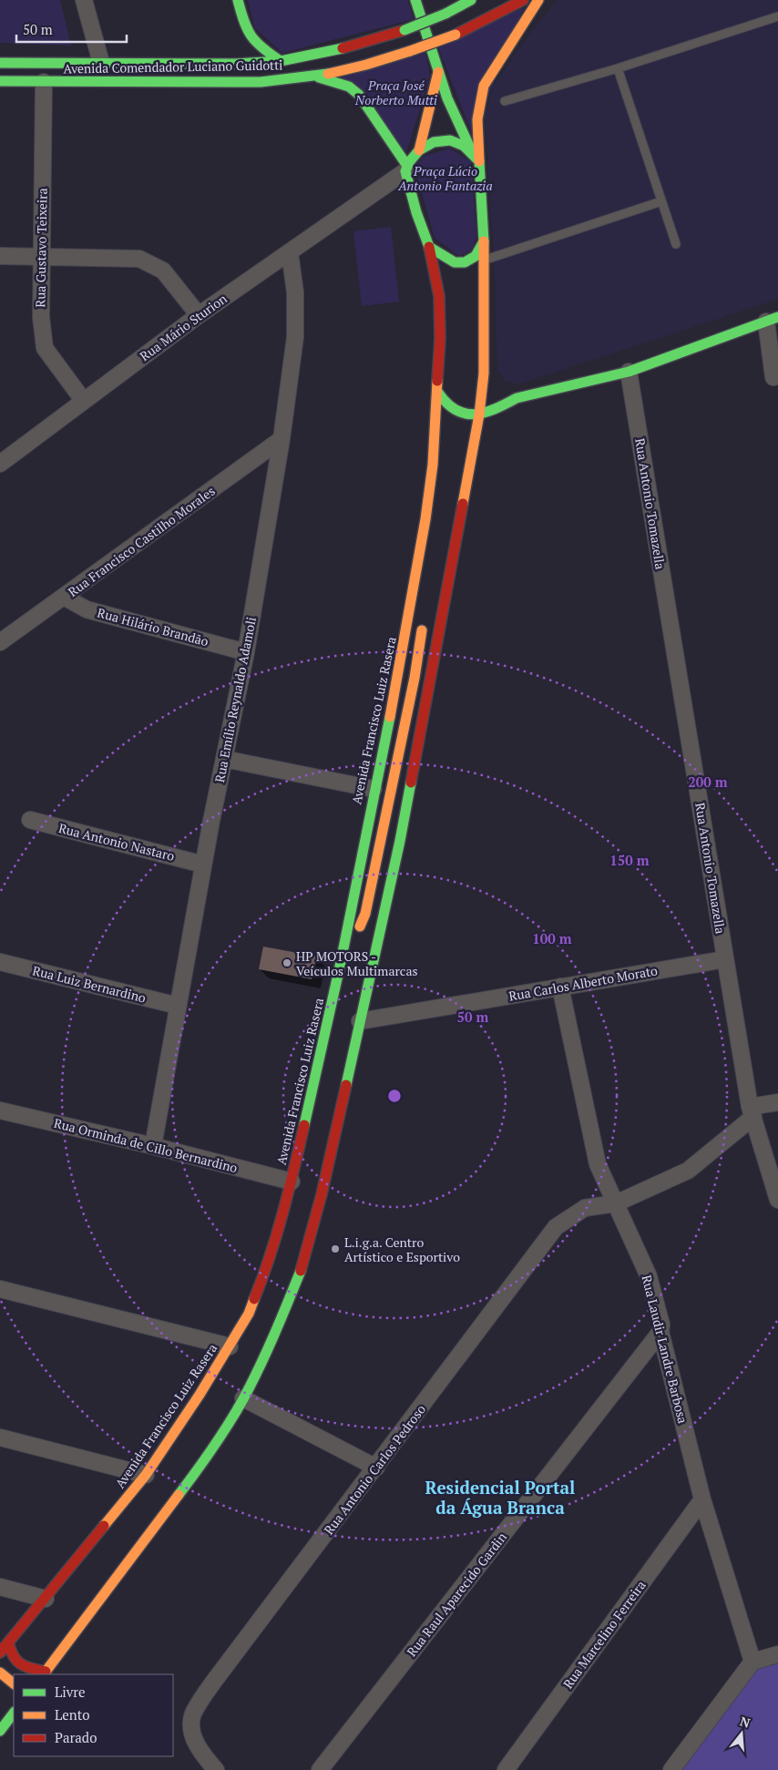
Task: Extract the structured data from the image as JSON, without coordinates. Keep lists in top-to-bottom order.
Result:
{
  "streets": {
    "street": [
      "Avenida Comendador Luciano Guidotti",
      "Rua Gustavo Teixeira",
      "Rua Mário Sturion",
      "Rua Antonio Tomazella",
      "Rua Francisco Castilho Morales",
      "Rua Hilário Brandão",
      "Rua Emílio Reynaldo Adamoli",
      "Avenida Francisco Luiz Rasera",
      "Rua Antonio Nastaro",
      "Rua Carlos Alberto Morato",
      "Rua Luiz Bernardino",
      "Rua Orminda de Cillo Bernardino",
      "Rua Laudir Landre Barbosa",
      "Rua Antonio Carlos Pedroso",
      "Rua Raul Aparecido Gardin",
      "Rua Marcelino Ferreira"
    ]
  },
  "crossings": [
    ["Avenida Comendador Luciano Guidotti", "Rua Gustavo Teixeira"],
    ["Rua Gustavo Teixeira", "Rua Mário Sturion"],
    ["Rua Mário Sturion", "Rua Emílio Reynaldo Adamoli"],
    ["Rua Mário Sturion", "Avenida Francisco Luiz Rasera"],
    ["Rua Antonio Tomazella", "Rua Carlos Alberto Morato"],
    ["Rua Antonio Tomazella", "Rua Antonio Carlos Pedroso"],
    ["Rua Francisco Castilho Morales", "Rua Hilário Brandão"],
    ["Rua Francisco Castilho Morales", "Rua Emílio Reynaldo Adamoli"],
    ["Rua Hilário Brandão", "Rua Emílio Reynaldo Adamoli"],
    ["Rua Emílio Reynaldo Adamoli", "Rua Antonio Nastaro"],
    ["Rua Emílio Reynaldo Adamoli", "Rua Luiz Bernardino"],
    ["Rua Emílio Reynaldo Adamoli", "Rua Orminda de Cillo Bernardino"],
    ["Avenida Francisco Luiz Rasera", "Rua Orminda de Cillo Bernardino"],
    ["Rua Carlos Alberto Morato", "Rua Laudir Landre Barbosa"],
    ["Rua Laudir Landre Barbosa", "Rua Antonio Carlos Pedroso"],
    ["Rua Laudir Landre Barbosa", "Rua Raul Aparecido Gardin"],
    ["Rua Laudir Landre Barbosa", "Rua Marcelino Ferreira"]
  ],
  "districts": ["Residencial Portal da Água Branca"],
  "parks": ["Praça José Norberto Mutti", "Praça Lúcio Antonio Fantazia"],
  "places": ["HP MOTORS - Veículos Multimarcas", "L.i.g.a. Centro Artístico e Esportivo"],
  "legend": ["Livre", "Lento", "Parado"],
  "scale_bar": "50 m",
  "north": "top",
  "rings": [
    "200 m",
    "150 m",
    "100 m",
    "50 m"
  ]
}
